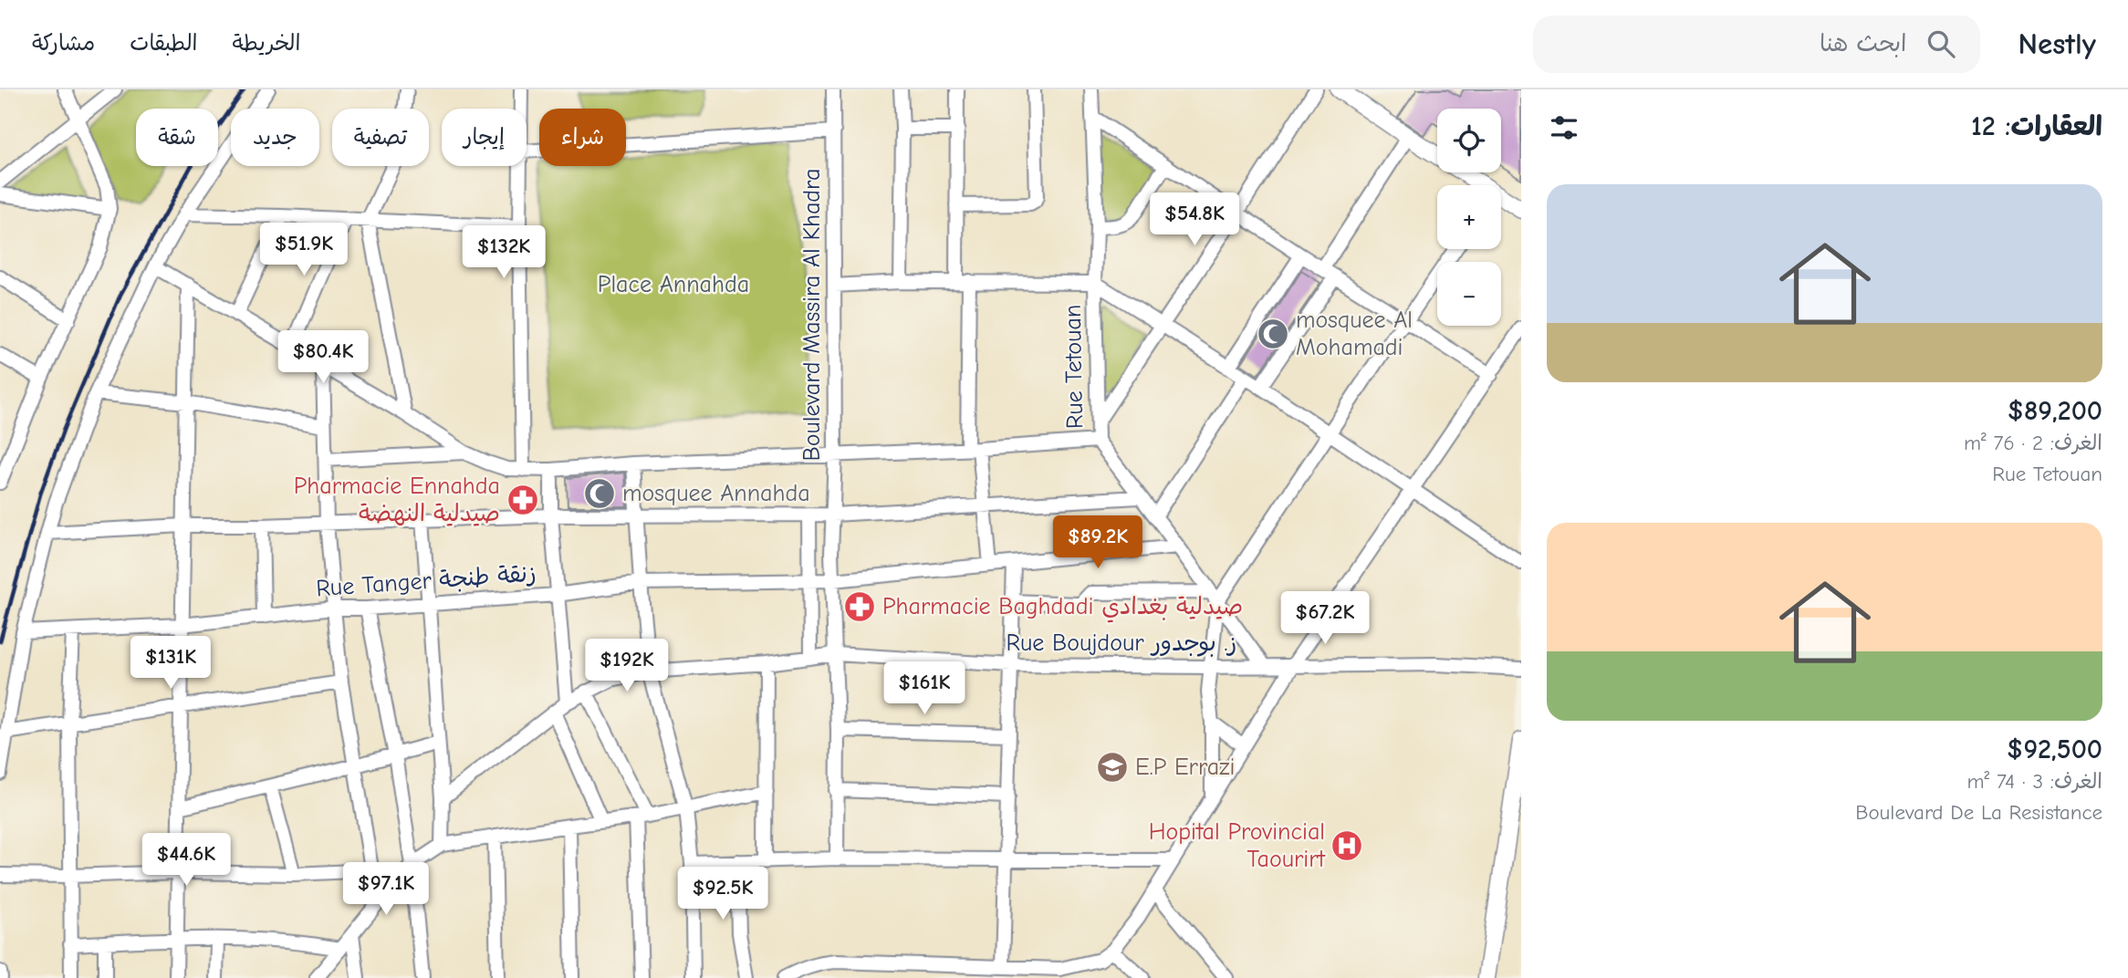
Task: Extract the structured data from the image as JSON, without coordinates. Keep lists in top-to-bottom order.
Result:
{
  "streets": {
    "street": [
      "Boulevard Massira Al Khadra",
      "Rue Tetouan",
      "Rue Tanger زنقة طنجة",
      "Rue Boujdour ز. بوجدور"
    ]
  },
  "crossings": [
    ["Boulevard Massira Al Khadra", "Rue Tanger زنقة طنجة"],
    ["Boulevard Massira Al Khadra", "Rue Boujdour ز. بوجدور"],
    ["Rue Tetouan", "Rue Tanger زنقة طنجة"],
    ["Rue Tetouan", "Rue Boujdour ز. بوجدور"]
  ],
  "parks": ["Place Annahda"],
  "places": {
    "mosque": ["mosquee Al Mohamadi", "mosquee Annahda"],
    "pharmacy": ["Pharmacie Ennahda صيدلية النهضة", "Pharmacie Baghdadi صيدلية بغدادي"],
    "school or university": ["E.P Errazi"],
    "hospital": ["Hopital Provincial Taourirt"]
  },
  "page": {
    "header": "Nestly",
    "search": "ابحث هنا",
    "nav": ["الخريطة", "الطبقات", "مشاركة"],
    "heading": "العقارات: 12",
    "map_buttons": ["+", "−"],
    "chip": [
      "شراء",
      "إيجار",
      "تصفية",
      "جديد",
      "شقة"
    ],
    "list": [
      {
        "name": "$89,200",
        "note": "الغرف: 2 · 76 m² · Rue Tetouan"
      },
      {
        "name": "$92,500",
        "note": "الغرف: 3 · 74 m² · Boulevard De La Resistance"
      }
    ],
    "price": [
      "$54.8K",
      "$51.9K",
      "$132K",
      "$80.4K",
      "$89.2K",
      "$67.2K",
      "$131K",
      "$192K",
      "$161K",
      "$44.6K",
      "$97.1K",
      "$92.5K"
    ]
  }
}
